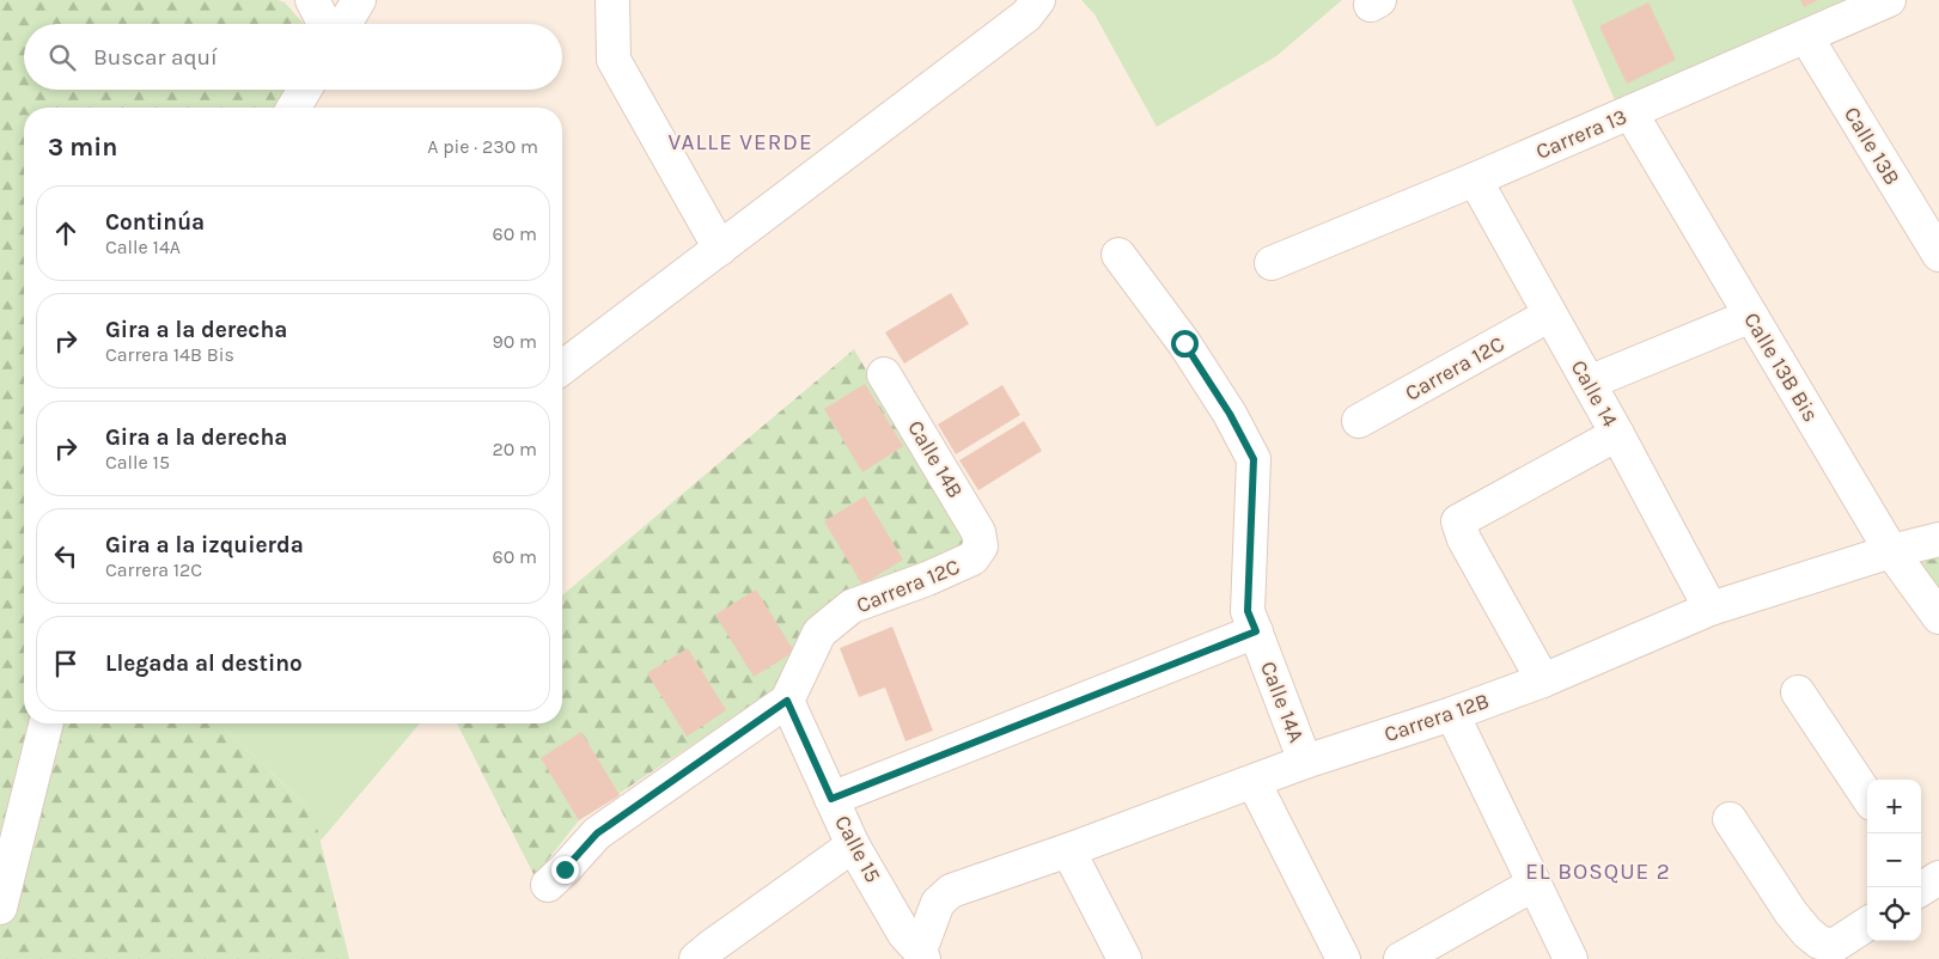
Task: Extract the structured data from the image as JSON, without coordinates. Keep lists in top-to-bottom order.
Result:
{
  "streets": {
    "street": [
      "Carrera 13",
      "Calle 13B",
      "Calle 13B Bis",
      "Carrera 12C",
      "Calle 14",
      "Calle 14B",
      "Calle 14A",
      "Carrera 12B",
      "Calle 15"
    ]
  },
  "crossings": [
    ["Carrera 13", "Calle 13B"],
    ["Carrera 13", "Calle 13B Bis"],
    ["Carrera 13", "Calle 14"],
    ["Calle 13B Bis", "Carrera 12B"],
    ["Carrera 12C", "Calle 14"],
    ["Carrera 12C", "Calle 14B"],
    ["Carrera 12C", "Calle 15"],
    ["Calle 14", "Carrera 12B"],
    ["Calle 14A", "Carrera 12B"],
    ["Carrera 12B", "Calle 15"]
  ],
  "districts": ["VALLE VERDE", "EL BOSQUE 2"],
  "page": {
    "search": "Buscar aquí",
    "heading": ["3 min", "A pie · 230 m"],
    "list": [
      ["Continúa", "Calle 14A", "60 m"],
      ["Gira a la derecha", "Carrera 14B Bis", "90 m"],
      ["Gira a la derecha", "Calle 15", "20 m"],
      ["Gira a la izquierda", "Carrera 12C", "60 m"],
      "Llegada al destino"
    ],
    "map_buttons": ["+", "−"]
  }
}
